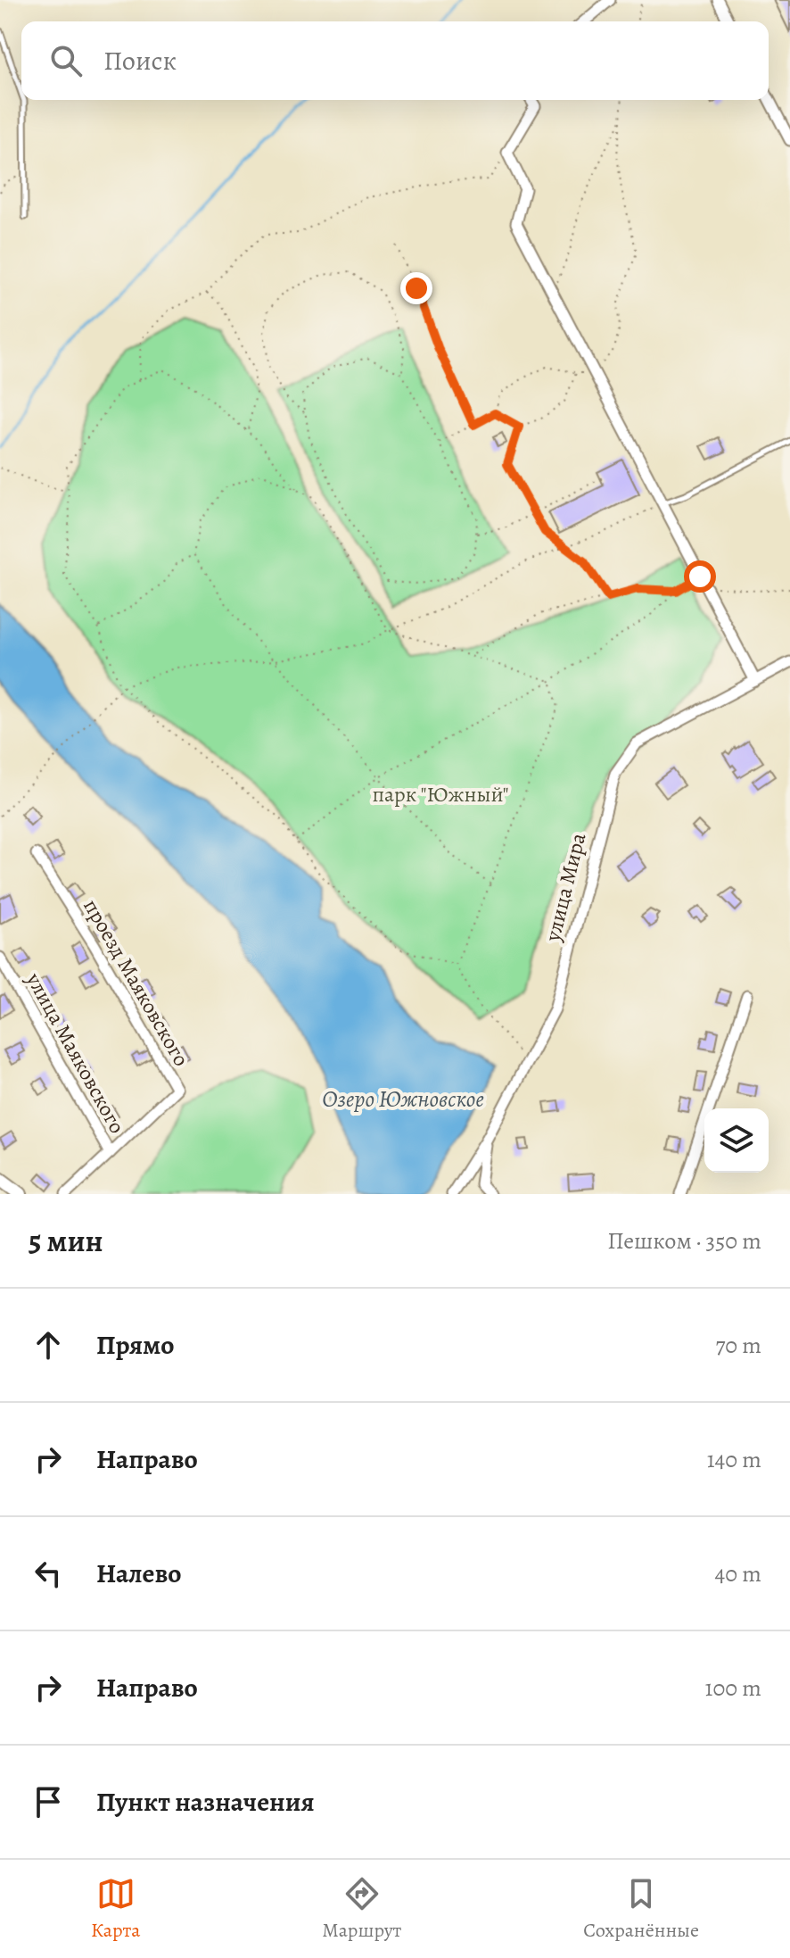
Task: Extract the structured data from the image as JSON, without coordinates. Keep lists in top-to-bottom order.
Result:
{
  "streets": {
    "street": ["улица Мира", "проезд Маяковского", "улица Маяковского"]
  },
  "crossings": [
    ["проезд Маяковского", "улица Маяковского"]
  ],
  "water": ["Озеро Южновское"],
  "parks": ["парк \"Южный\""],
  "page": {
    "search": "Поиск",
    "heading": ["5 мин", "Пешком · 350 m"],
    "list": [
      ["Прямо", "70 m"],
      ["Направо", "140 m"],
      ["Налево", "40 m"],
      ["Направо", "100 m"],
      "Пункт назначения"
    ],
    "nav": ["Карта", "Маршрут", "Сохранённые"]
  }
}
